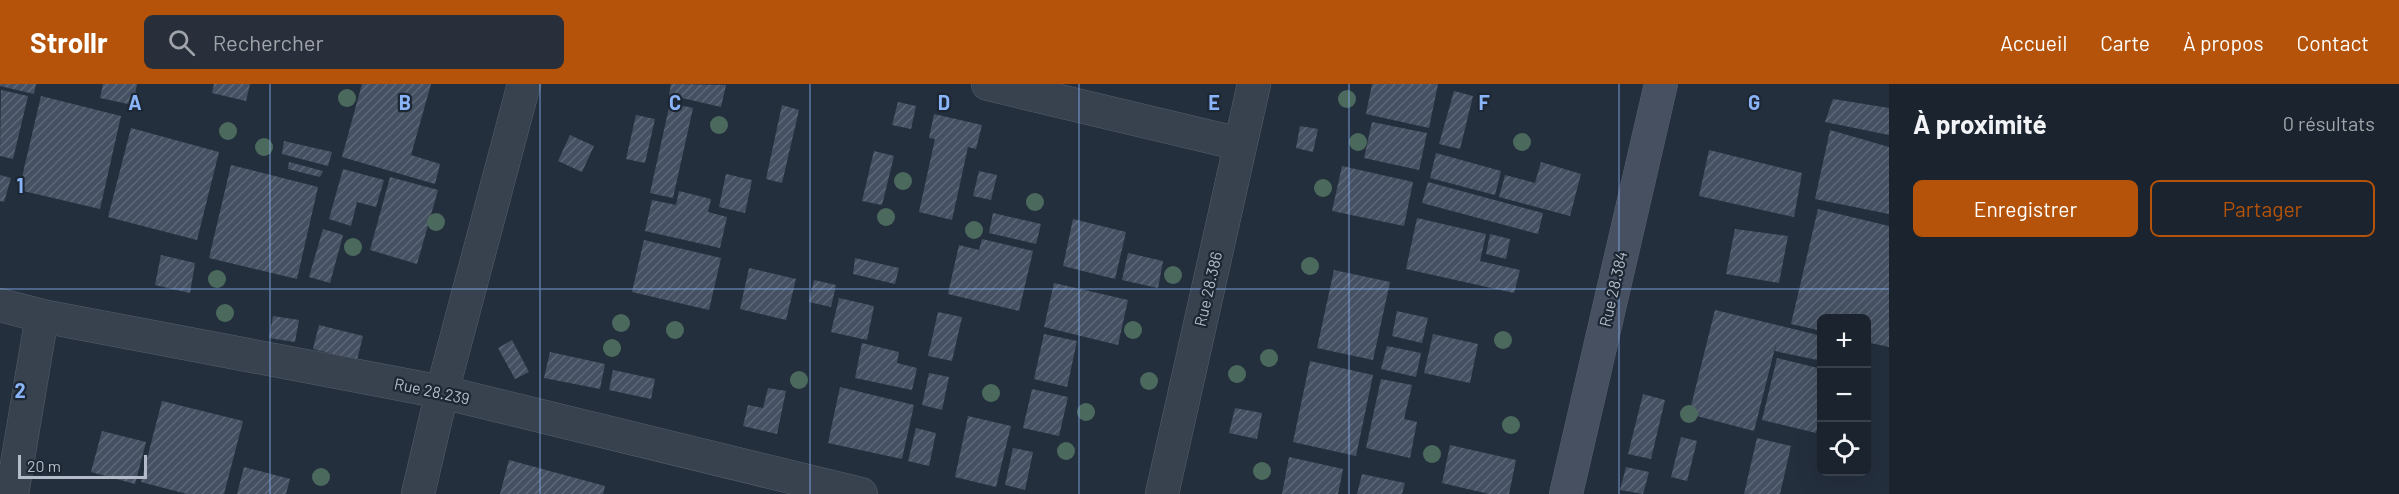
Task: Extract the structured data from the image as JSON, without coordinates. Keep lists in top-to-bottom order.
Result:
{
  "streets": {
    "street": ["Rue 28.386", "Rue 28.384", "Rue 28.239"]
  },
  "scale_bar": "20 m",
  "page": {
    "header": "Strollr",
    "search": "Rechercher",
    "nav": [
      "Accueil",
      "Carte",
      "À propos",
      "Contact"
    ],
    "heading": ["À proximité", "0 résultats"],
    "buttons": ["Enregistrer", "Partager"],
    "map_buttons": ["+", "−"],
    "scale": "20 m"
  },
  "grid": {
    "columns": [
      "A",
      "B",
      "C",
      "D",
      "E",
      "F",
      "G"
    ],
    "rows": ["1", "2"]
  }
}
